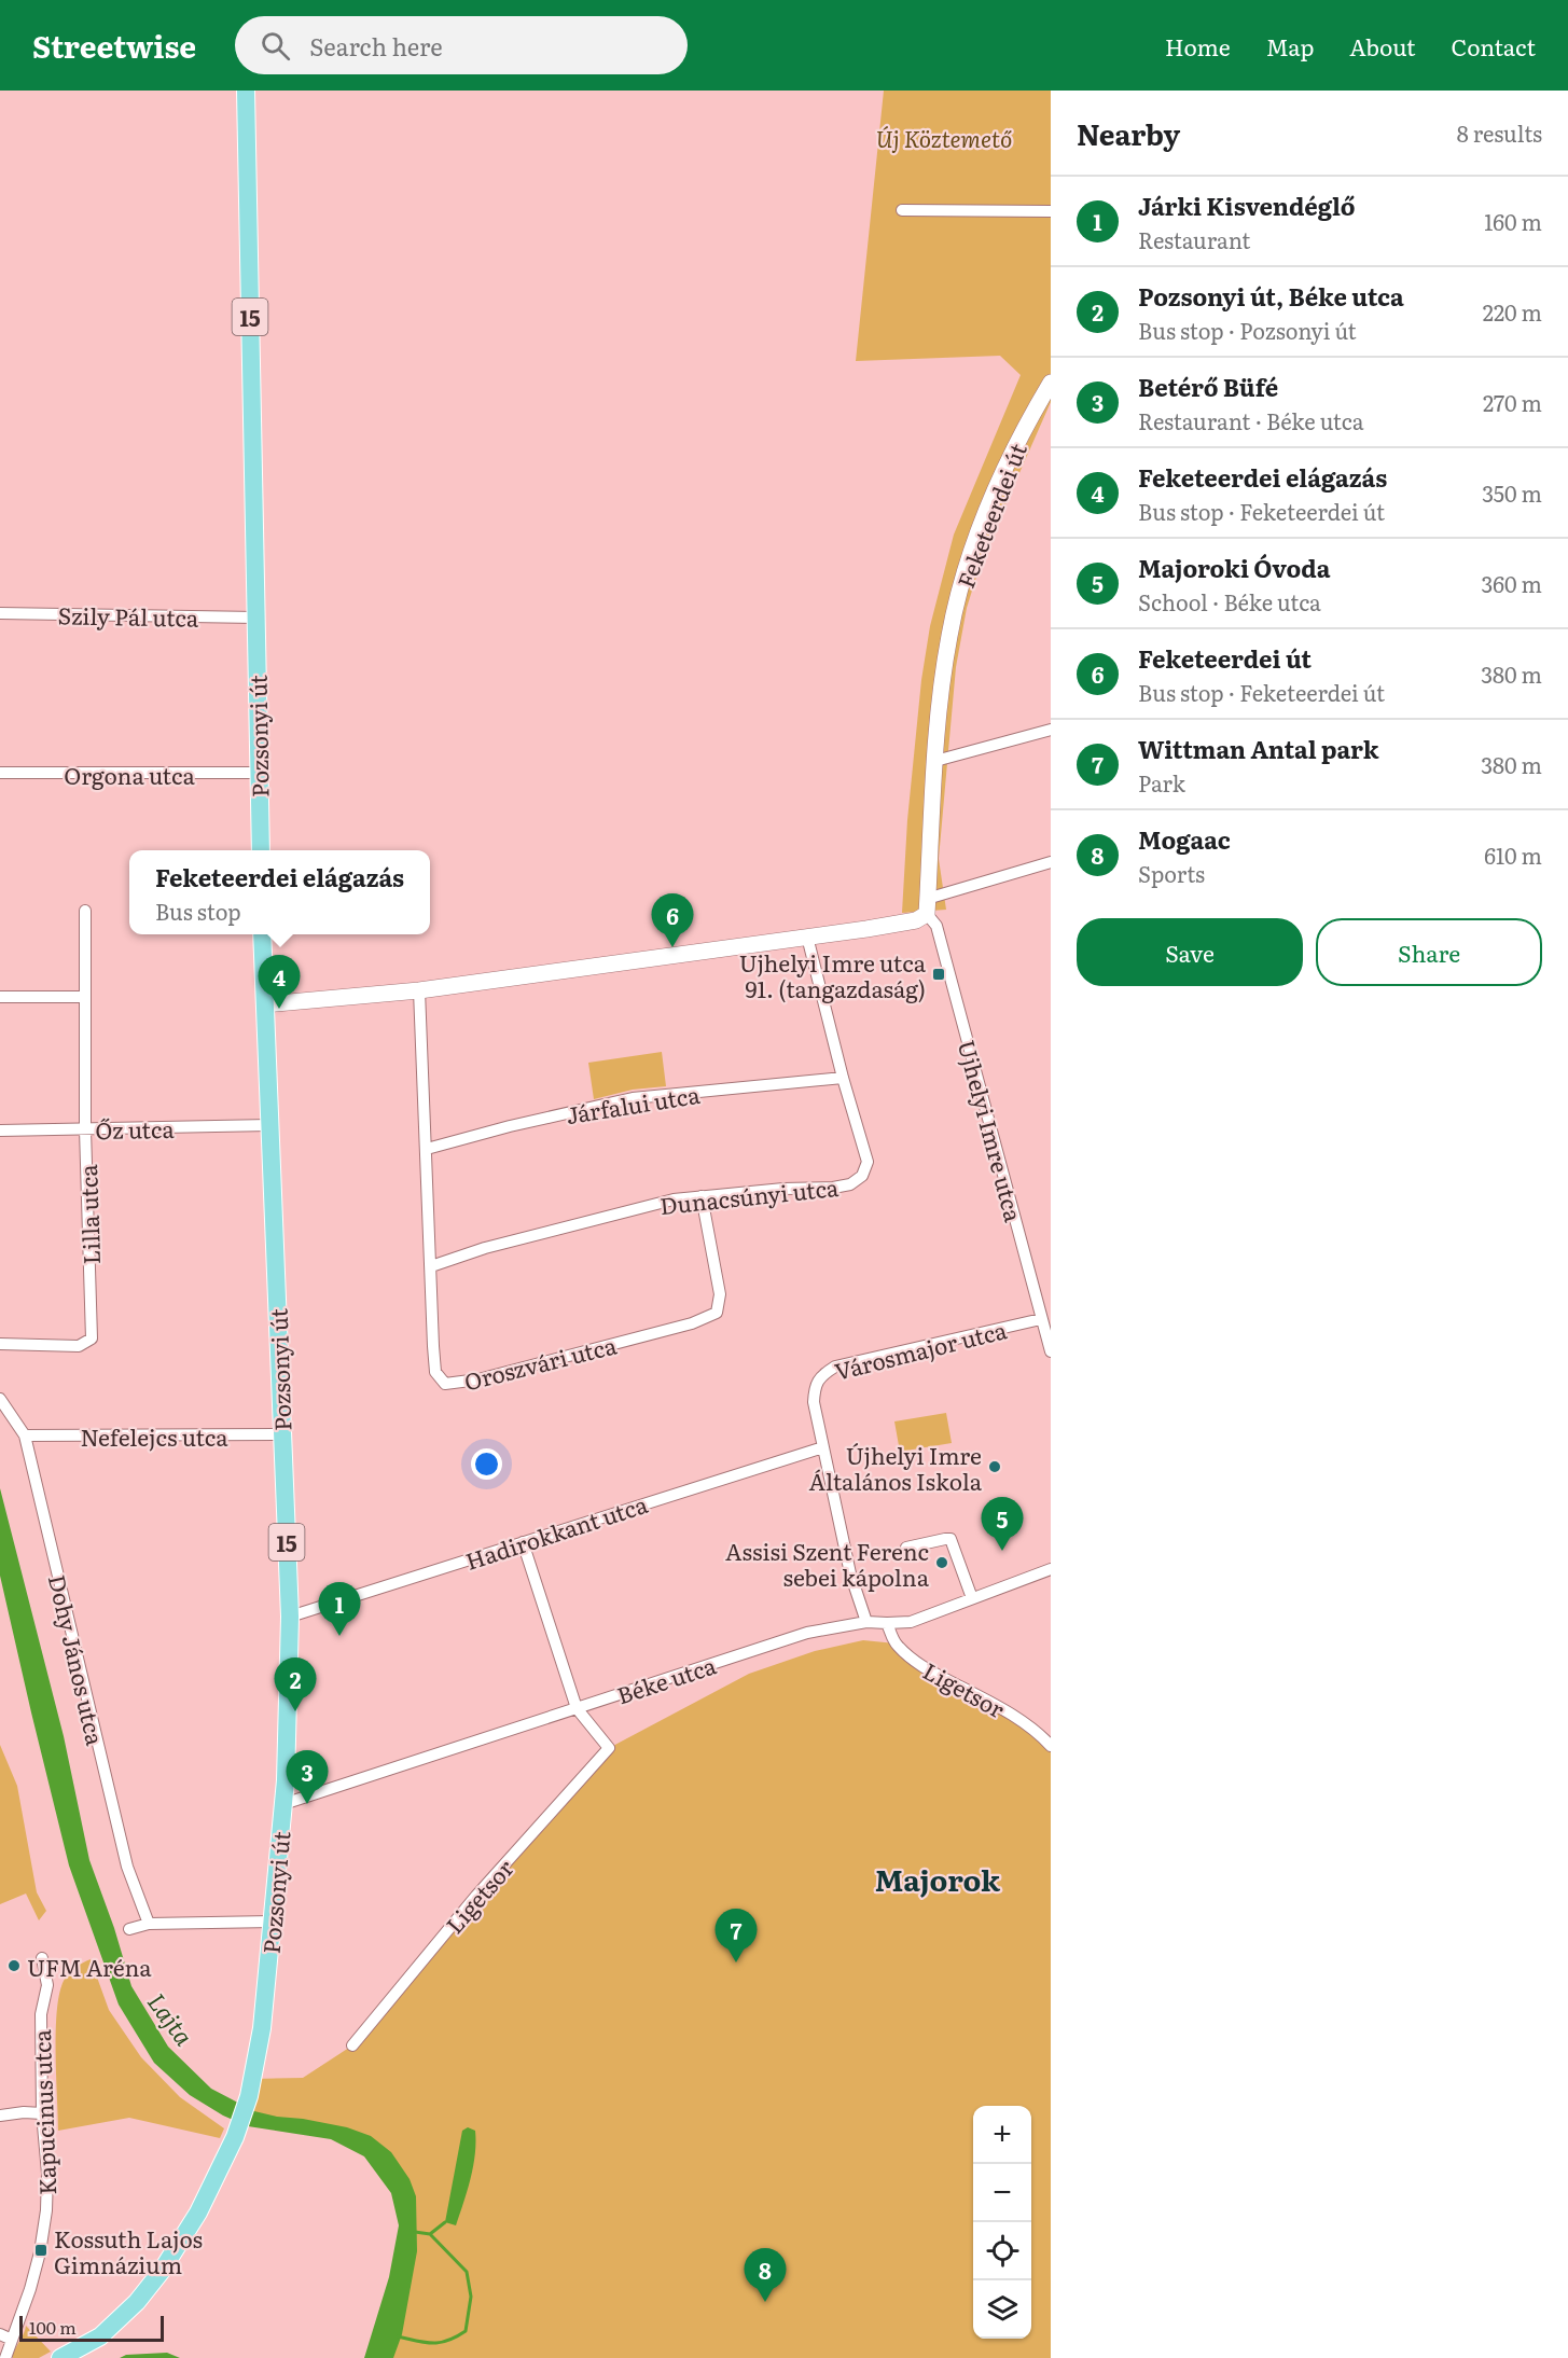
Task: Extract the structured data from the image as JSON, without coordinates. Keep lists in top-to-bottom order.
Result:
{
  "streets": {
    "main road": ["15", "Feketeerdei út", "Pozsonyi út"],
    "street": [
      "Szily Pál utca",
      "Orgona utca",
      "Járfalui utca",
      "Őz utca",
      "Ujhelyi Imre utca",
      "Dunacsúnyi utca",
      "Lilla utca",
      "Városmajor utca",
      "Oroszvári utca",
      "Nefelejcs utca",
      "Hadirokkant utca",
      "Dohy János utca",
      "Béke utca",
      "Ligetsor",
      "Kapucinus utca"
    ]
  },
  "crossings": [
    ["15", "Szily Pál utca"],
    ["15", "Pozsonyi út"],
    ["Feketeerdei út", "Ujhelyi Imre utca"],
    ["Szily Pál utca", "Pozsonyi út"],
    ["Pozsonyi út", "Orgona utca"],
    ["Pozsonyi út", "Őz utca"],
    ["Pozsonyi út", "Nefelejcs utca"],
    ["Pozsonyi út", "Hadirokkant utca"],
    ["Pozsonyi út", "Béke utca"],
    ["Járfalui utca", "Dunacsúnyi utca"],
    ["Járfalui utca", "Oroszvári utca"],
    ["Őz utca", "Lilla utca"],
    ["Ujhelyi Imre utca", "Városmajor utca"],
    ["Dunacsúnyi utca", "Oroszvári utca"],
    ["Városmajor utca", "Hadirokkant utca"],
    ["Városmajor utca", "Béke utca"],
    ["Nefelejcs utca", "Dohy János utca"],
    ["Béke utca", "Ligetsor"]
  ],
  "districts": ["Majorok"],
  "water": ["Lajta"],
  "parks": ["Új Köztemető"],
  "places": {
    "transit": ["Ujhelyi Imre utca 91. (tangazdaság)", "Kossuth Lajos Gimnázium"],
    "other": ["Újhelyi Imre Általános Iskola", "Assisi Szent Ferenc sebei kápolna", "UFM Aréna"]
  },
  "scale_bar": "100 m",
  "page": {
    "header": "Streetwise",
    "search": "Search here",
    "nav": [
      "Home",
      "Map",
      "About",
      "Contact"
    ],
    "heading": ["Nearby", "8 results"],
    "list": [
      {
        "mark": "1",
        "name": "Járki Kisvendéglő",
        "note": "Restaurant",
        "value": "160 m"
      },
      {
        "mark": "2",
        "name": "Pozsonyi út, Béke utca",
        "note": "Bus stop · Pozsonyi út",
        "value": "220 m"
      },
      {
        "mark": "3",
        "name": "Betérő Büfé",
        "note": "Restaurant · Béke utca",
        "value": "270 m"
      },
      {
        "mark": "4",
        "name": "Feketeerdei elágazás",
        "note": "Bus stop · Feketeerdei út",
        "value": "350 m"
      },
      {
        "mark": "5",
        "name": "Majoroki Óvoda",
        "note": "School · Béke utca",
        "value": "360 m"
      },
      {
        "mark": "6",
        "name": "Feketeerdei út",
        "note": "Bus stop · Feketeerdei út",
        "value": "380 m"
      },
      {
        "mark": "7",
        "name": "Wittman Antal park",
        "note": "Park",
        "value": "380 m"
      },
      {
        "mark": "8",
        "name": "Mogaac",
        "note": "Sports",
        "value": "610 m"
      }
    ],
    "popup": ["Feketeerdei elágazás", "Bus stop"],
    "pins": [
      "6",
      "4",
      "5",
      "1",
      "2",
      "3",
      "7",
      "8"
    ],
    "buttons": ["Save", "Share"],
    "map_buttons": ["+", "−"],
    "scale": "100 m"
  }
}
